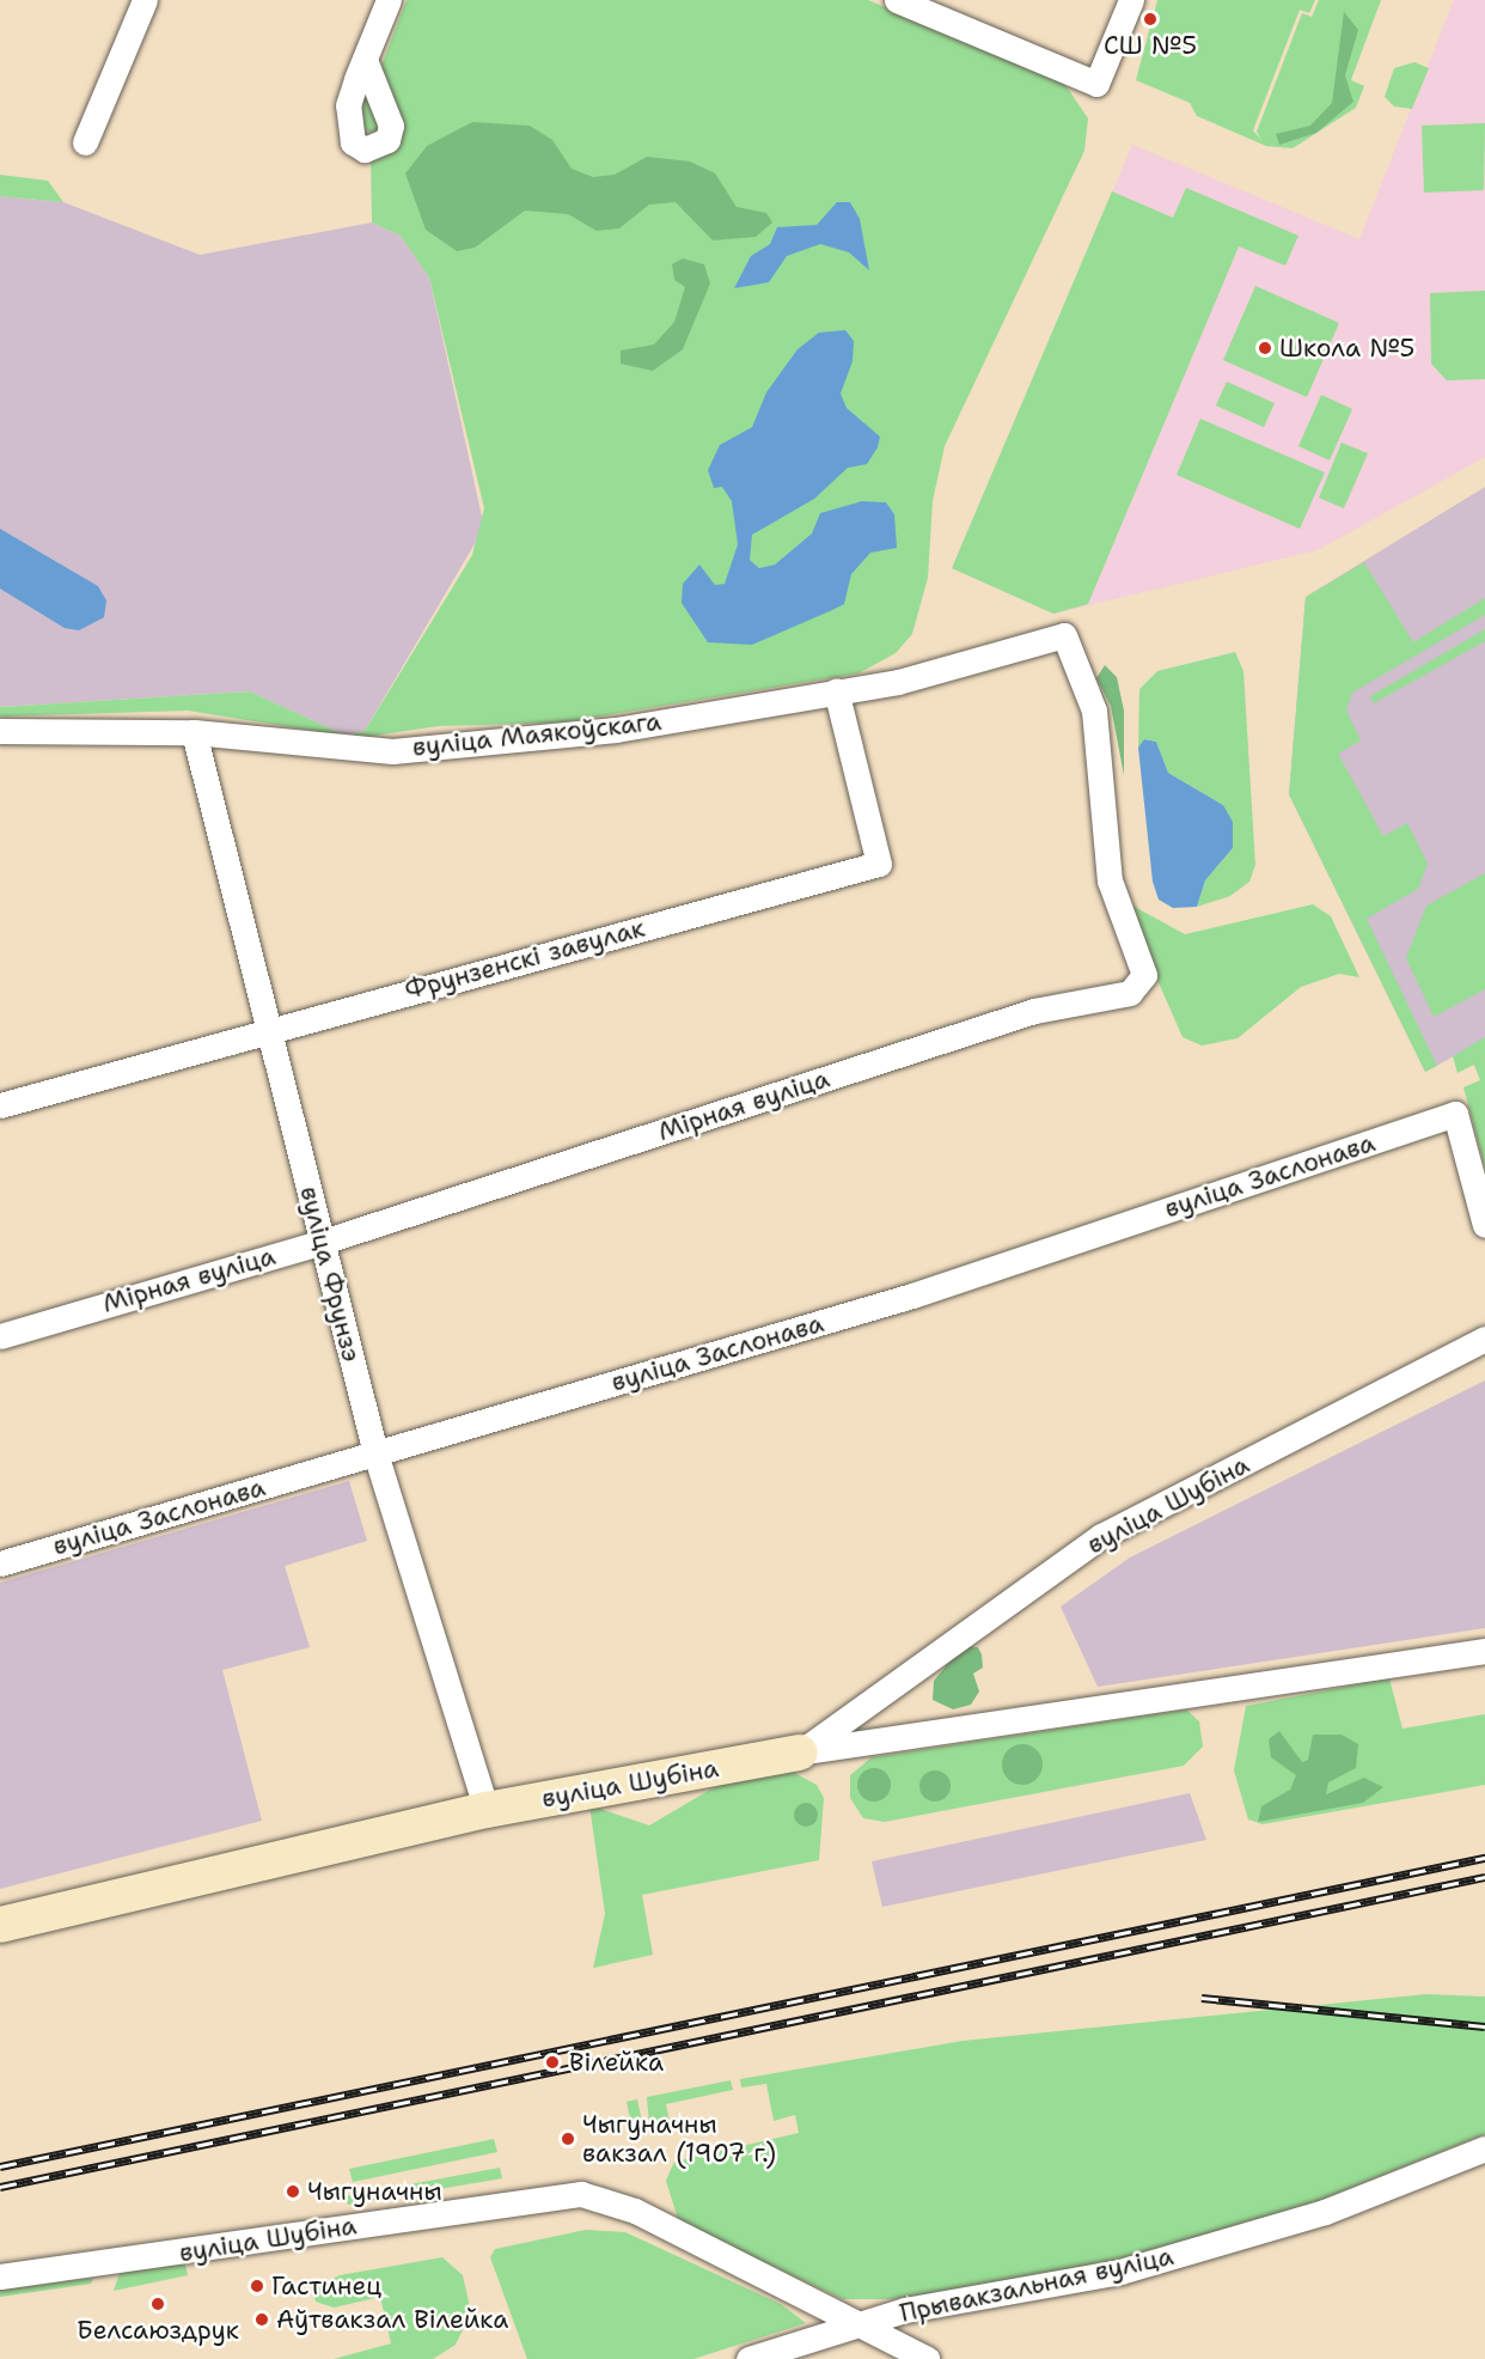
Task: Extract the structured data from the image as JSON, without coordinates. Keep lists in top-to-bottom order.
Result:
{
  "streets": {
    "street": [
      "вуліца Маякоўскага",
      "Фрунзенскі завулак",
      "Мірная вуліца",
      "вуліца Заслонава",
      "вуліца Фрунзэ",
      "вуліца Шубіна",
      "Прывакзальная вуліца"
    ]
  },
  "crossings": [
    ["вуліца Маякоўскага", "Фрунзенскі завулак"],
    ["вуліца Маякоўскага", "Мірная вуліца"],
    ["вуліца Маякоўскага", "вуліца Фрунзэ"],
    ["Фрунзенскі завулак", "вуліца Фрунзэ"],
    ["Мірная вуліца", "вуліца Фрунзэ"],
    ["вуліца Заслонава", "вуліца Фрунзэ"],
    ["вуліца Фрунзэ", "вуліца Шубіна"],
    ["вуліца Шубіна", "Прывакзальная вуліца"]
  ],
  "places": [
    "СШ №5",
    "Школа №5",
    "Вілейка",
    "Чыгуначны вакзал (1907 г.)",
    "Чыгуначны",
    "Гастинец",
    "Белсаюздрук",
    "Аўтвакзал Вілейка"
  ]
}
